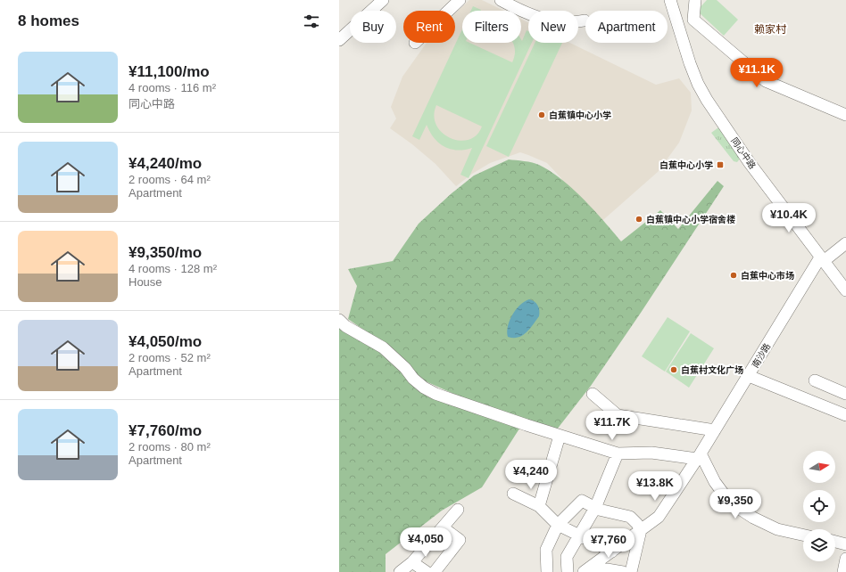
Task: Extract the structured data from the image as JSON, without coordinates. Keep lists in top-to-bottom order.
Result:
{
  "streets": {
    "street": ["同心中路", "南沙路"]
  },
  "crossings": [
    ["同心中路", "南沙路"]
  ],
  "districts": ["赖家村"],
  "places": {
    "other": [
      "白蕉镇中心小学",
      "白蕉镇中心小学宿舍楼",
      "白蕉中心市场",
      "白蕉村文化广场"
    ],
    "transit": ["白蕉中心小学"]
  },
  "north": "right",
  "page": {
    "heading": "8 homes",
    "chip": [
      "Buy",
      "Rent",
      "Filters",
      "New",
      "Apartment"
    ],
    "list": [
      {
        "name": "¥11,100/mo",
        "note": "4 rooms · 116 m² · 同心中路"
      },
      {
        "name": "¥4,240/mo",
        "note": "2 rooms · 64 m² · Apartment"
      },
      {
        "name": "¥9,350/mo",
        "note": "4 rooms · 128 m² · House"
      },
      {
        "name": "¥4,050/mo",
        "note": "2 rooms · 52 m² · Apartment"
      },
      {
        "name": "¥7,760/mo",
        "note": "2 rooms · 80 m² · Apartment"
      }
    ],
    "price": [
      "¥11.1K",
      "¥10.4K",
      "¥11.7K",
      "¥4,240",
      "¥13.8K",
      "¥9,350",
      "¥4,050",
      "¥7,760"
    ]
  }
}
